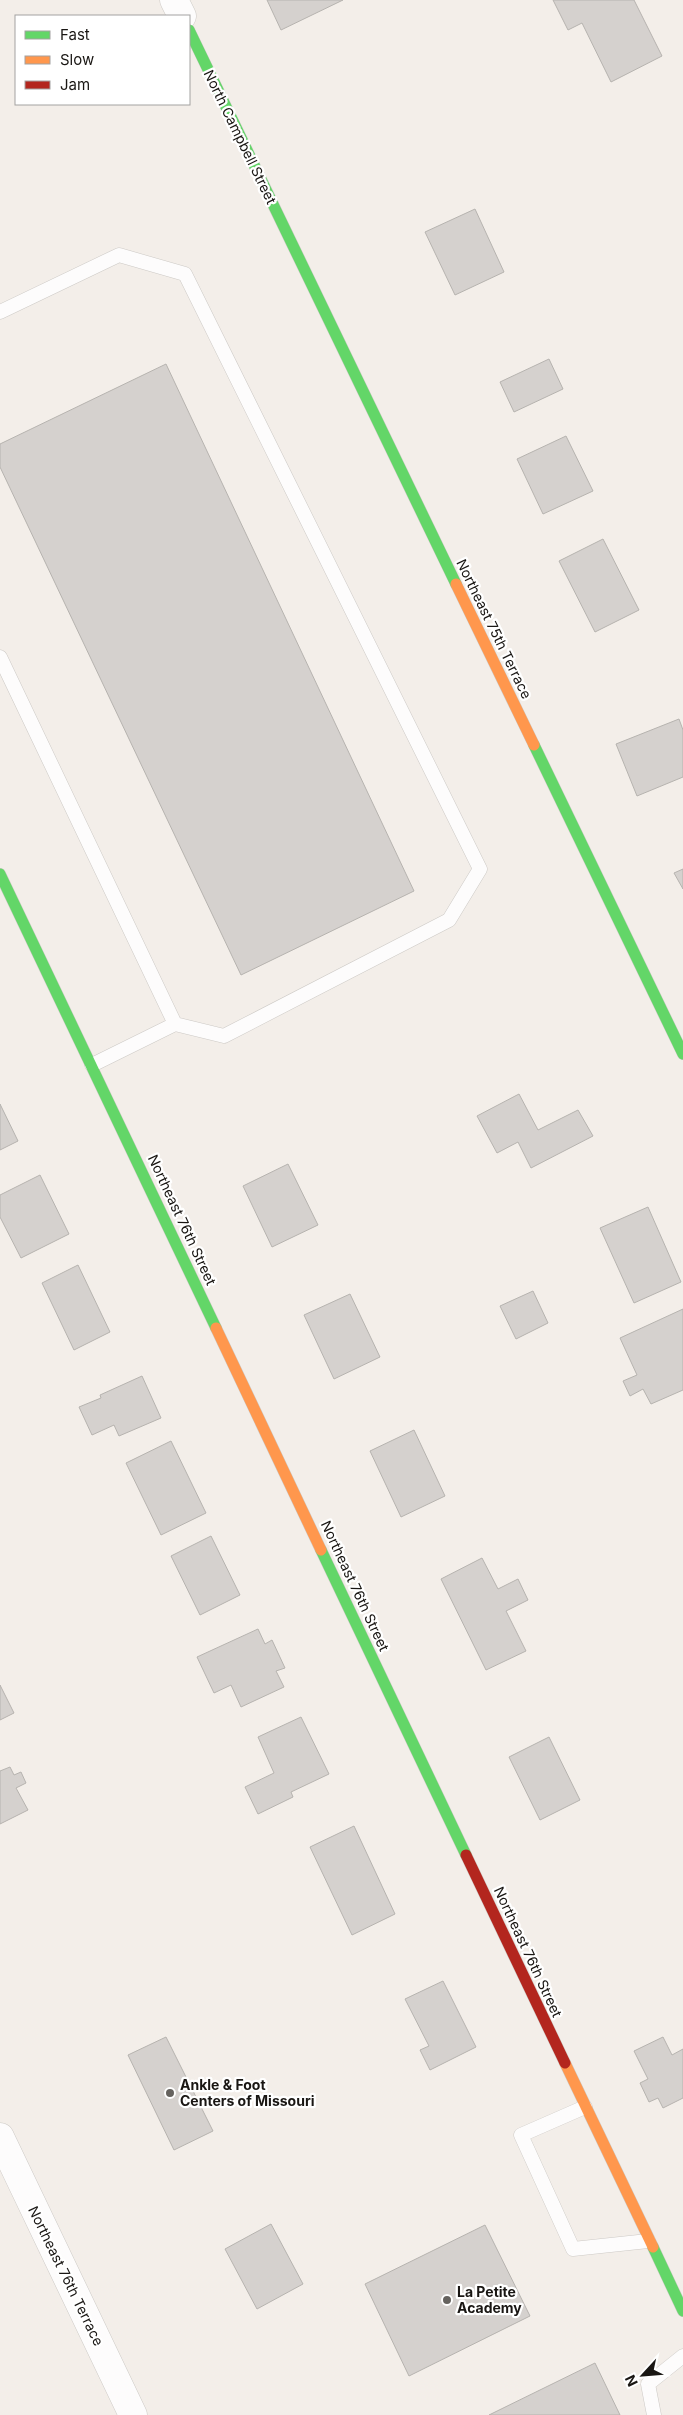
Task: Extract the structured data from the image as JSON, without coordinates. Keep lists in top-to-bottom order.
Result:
{
  "streets": {
    "street": [
      "North Campbell Street",
      "Northeast 75th Terrace",
      "Northeast 76th Street",
      "Northeast 76th Terrace"
    ]
  },
  "crossings": [
    ["North Campbell Street", "Northeast 75th Terrace"]
  ],
  "places": ["Ankle & Foot Centers of Missouri", "La Petite Academy"],
  "legend": ["Fast", "Slow", "Jam"],
  "north": "bottom left"
}
